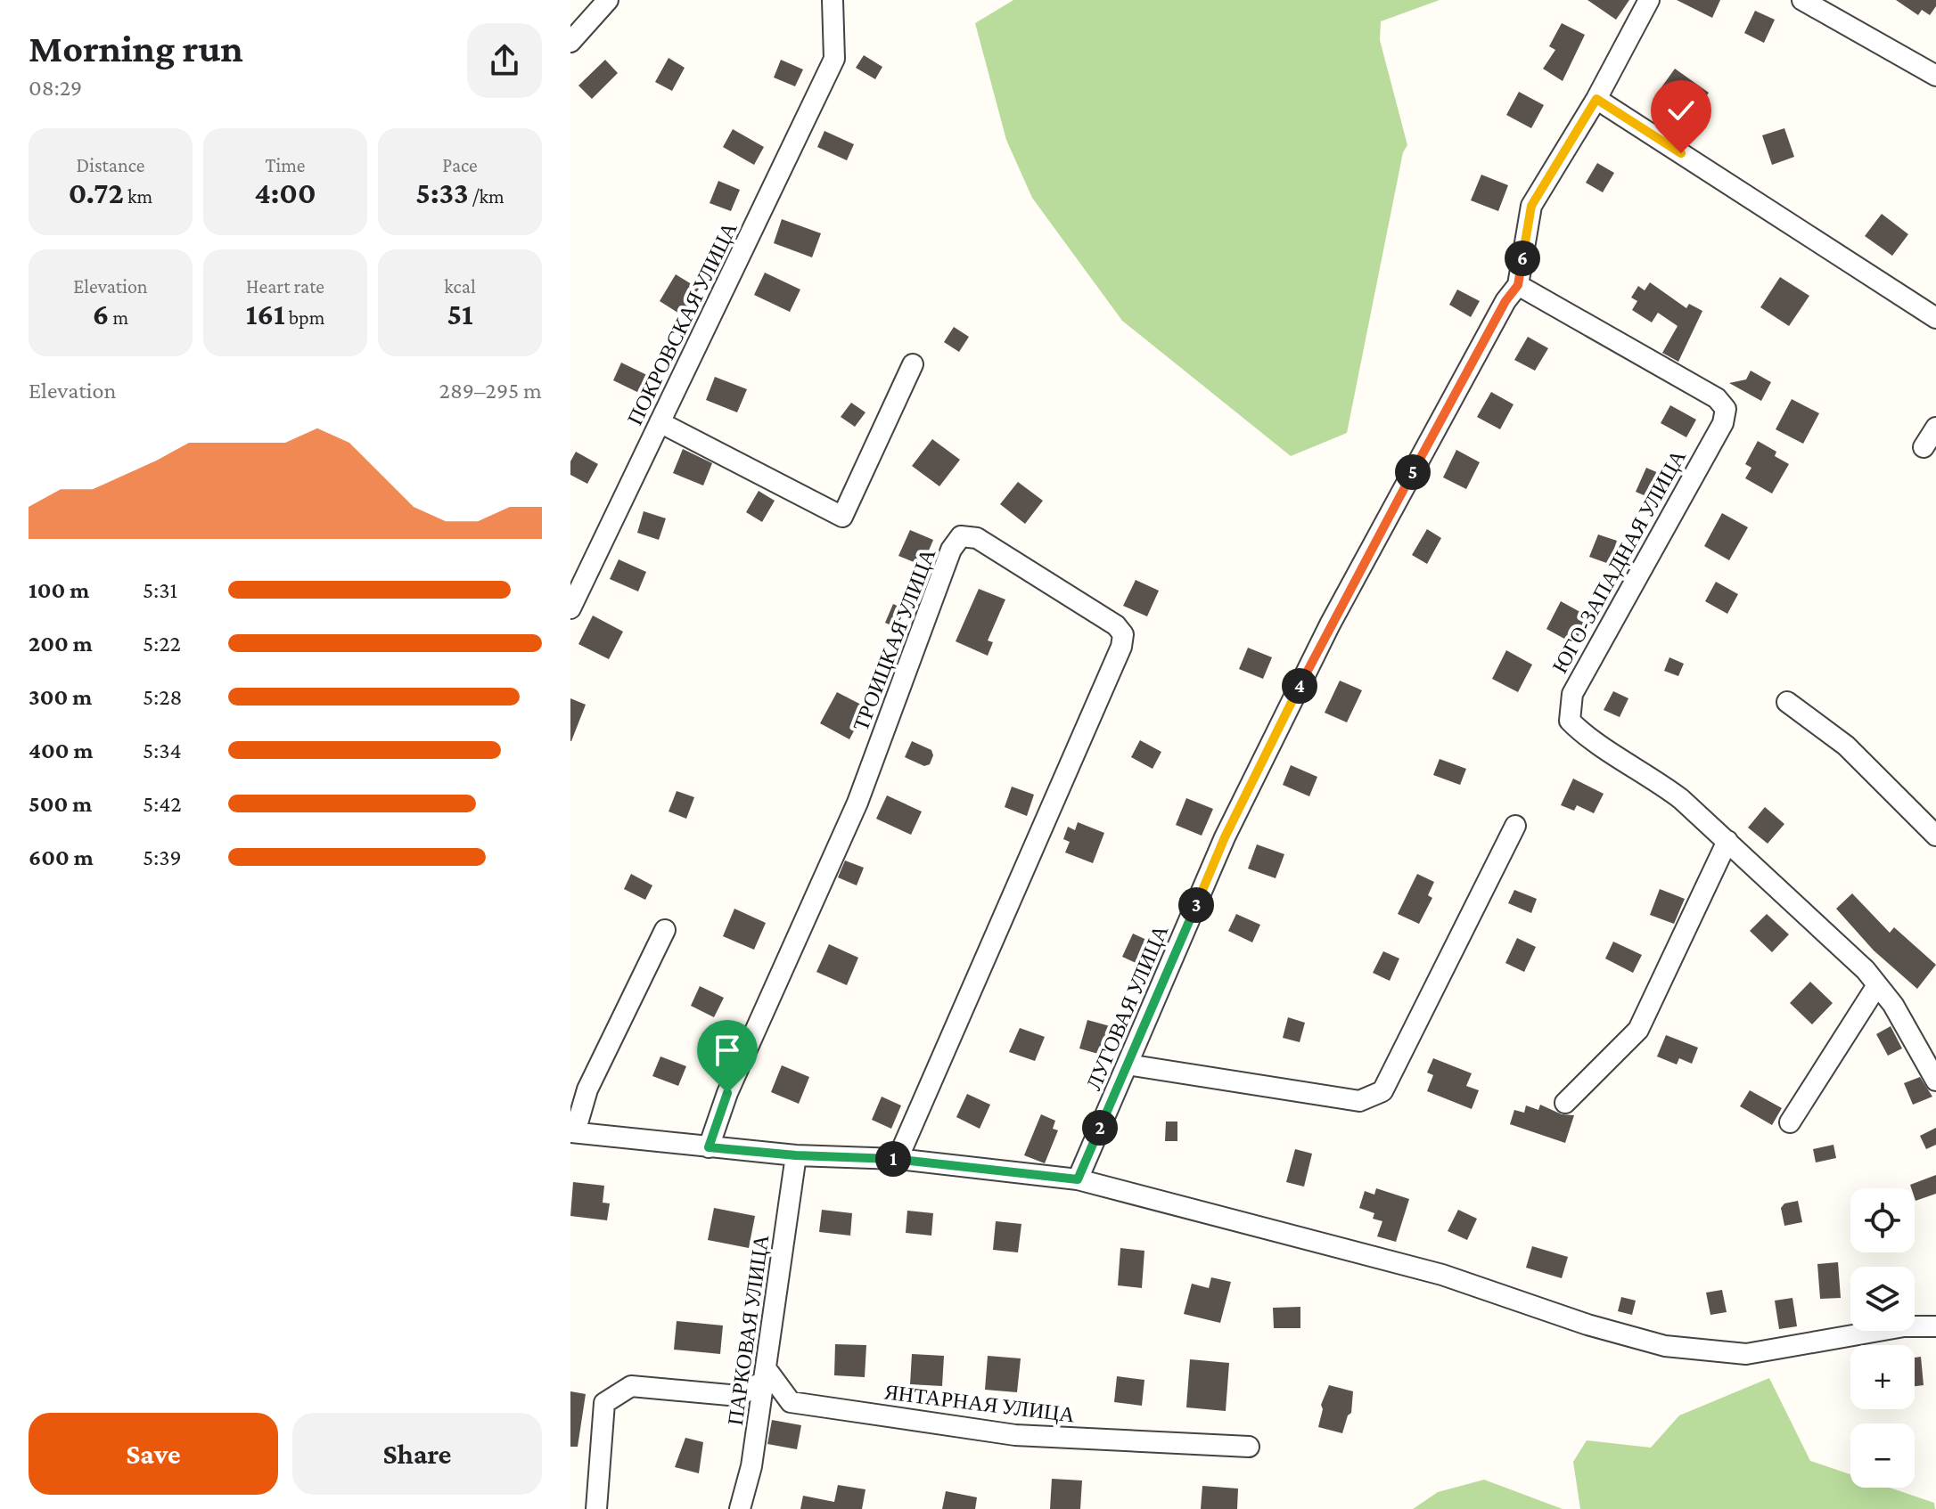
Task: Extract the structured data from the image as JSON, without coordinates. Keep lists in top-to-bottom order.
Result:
{
  "streets": {
    "street": [
      "ПОКРОВСКАЯ УЛИЦА",
      "ЮГО-ЗАПАДНАЯ УЛИЦА",
      "ТРОИЦКАЯ УЛИЦА",
      "ЛУГОВАЯ УЛИЦА",
      "ПАРКОВАЯ УЛИЦА",
      "ЯНТАРНАЯ УЛИЦА"
    ]
  },
  "crossings": [
    ["ЮГО-ЗАПАДНАЯ УЛИЦА", "ЛУГОВАЯ УЛИЦА"],
    ["ПАРКОВАЯ УЛИЦА", "ЯНТАРНАЯ УЛИЦА"]
  ],
  "page": {
    "heading": ["Morning run", "08:29"],
    "stats": [
      ["Distance", "0.72 km"],
      ["Time", "4:00"],
      ["Pace", "5:33 /km"],
      ["Elevation", "6 m"],
      ["Heart rate", "161 bpm"],
      ["kcal", "51"]
    ],
    "pins": [
      "6",
      "5",
      "4",
      "3",
      "2",
      "1"
    ],
    "chart": ["Elevation", "289–295 m"],
    "list": [
      {
        "name": "100 m",
        "note": "5:31"
      },
      {
        "name": "200 m",
        "note": "5:22"
      },
      {
        "name": "300 m",
        "note": "5:28"
      },
      {
        "name": "400 m",
        "note": "5:34"
      },
      {
        "name": "500 m",
        "note": "5:42"
      },
      {
        "name": "600 m",
        "note": "5:39"
      }
    ],
    "map_buttons": ["+", "−"],
    "buttons": ["Save", "Share"]
  }
}
